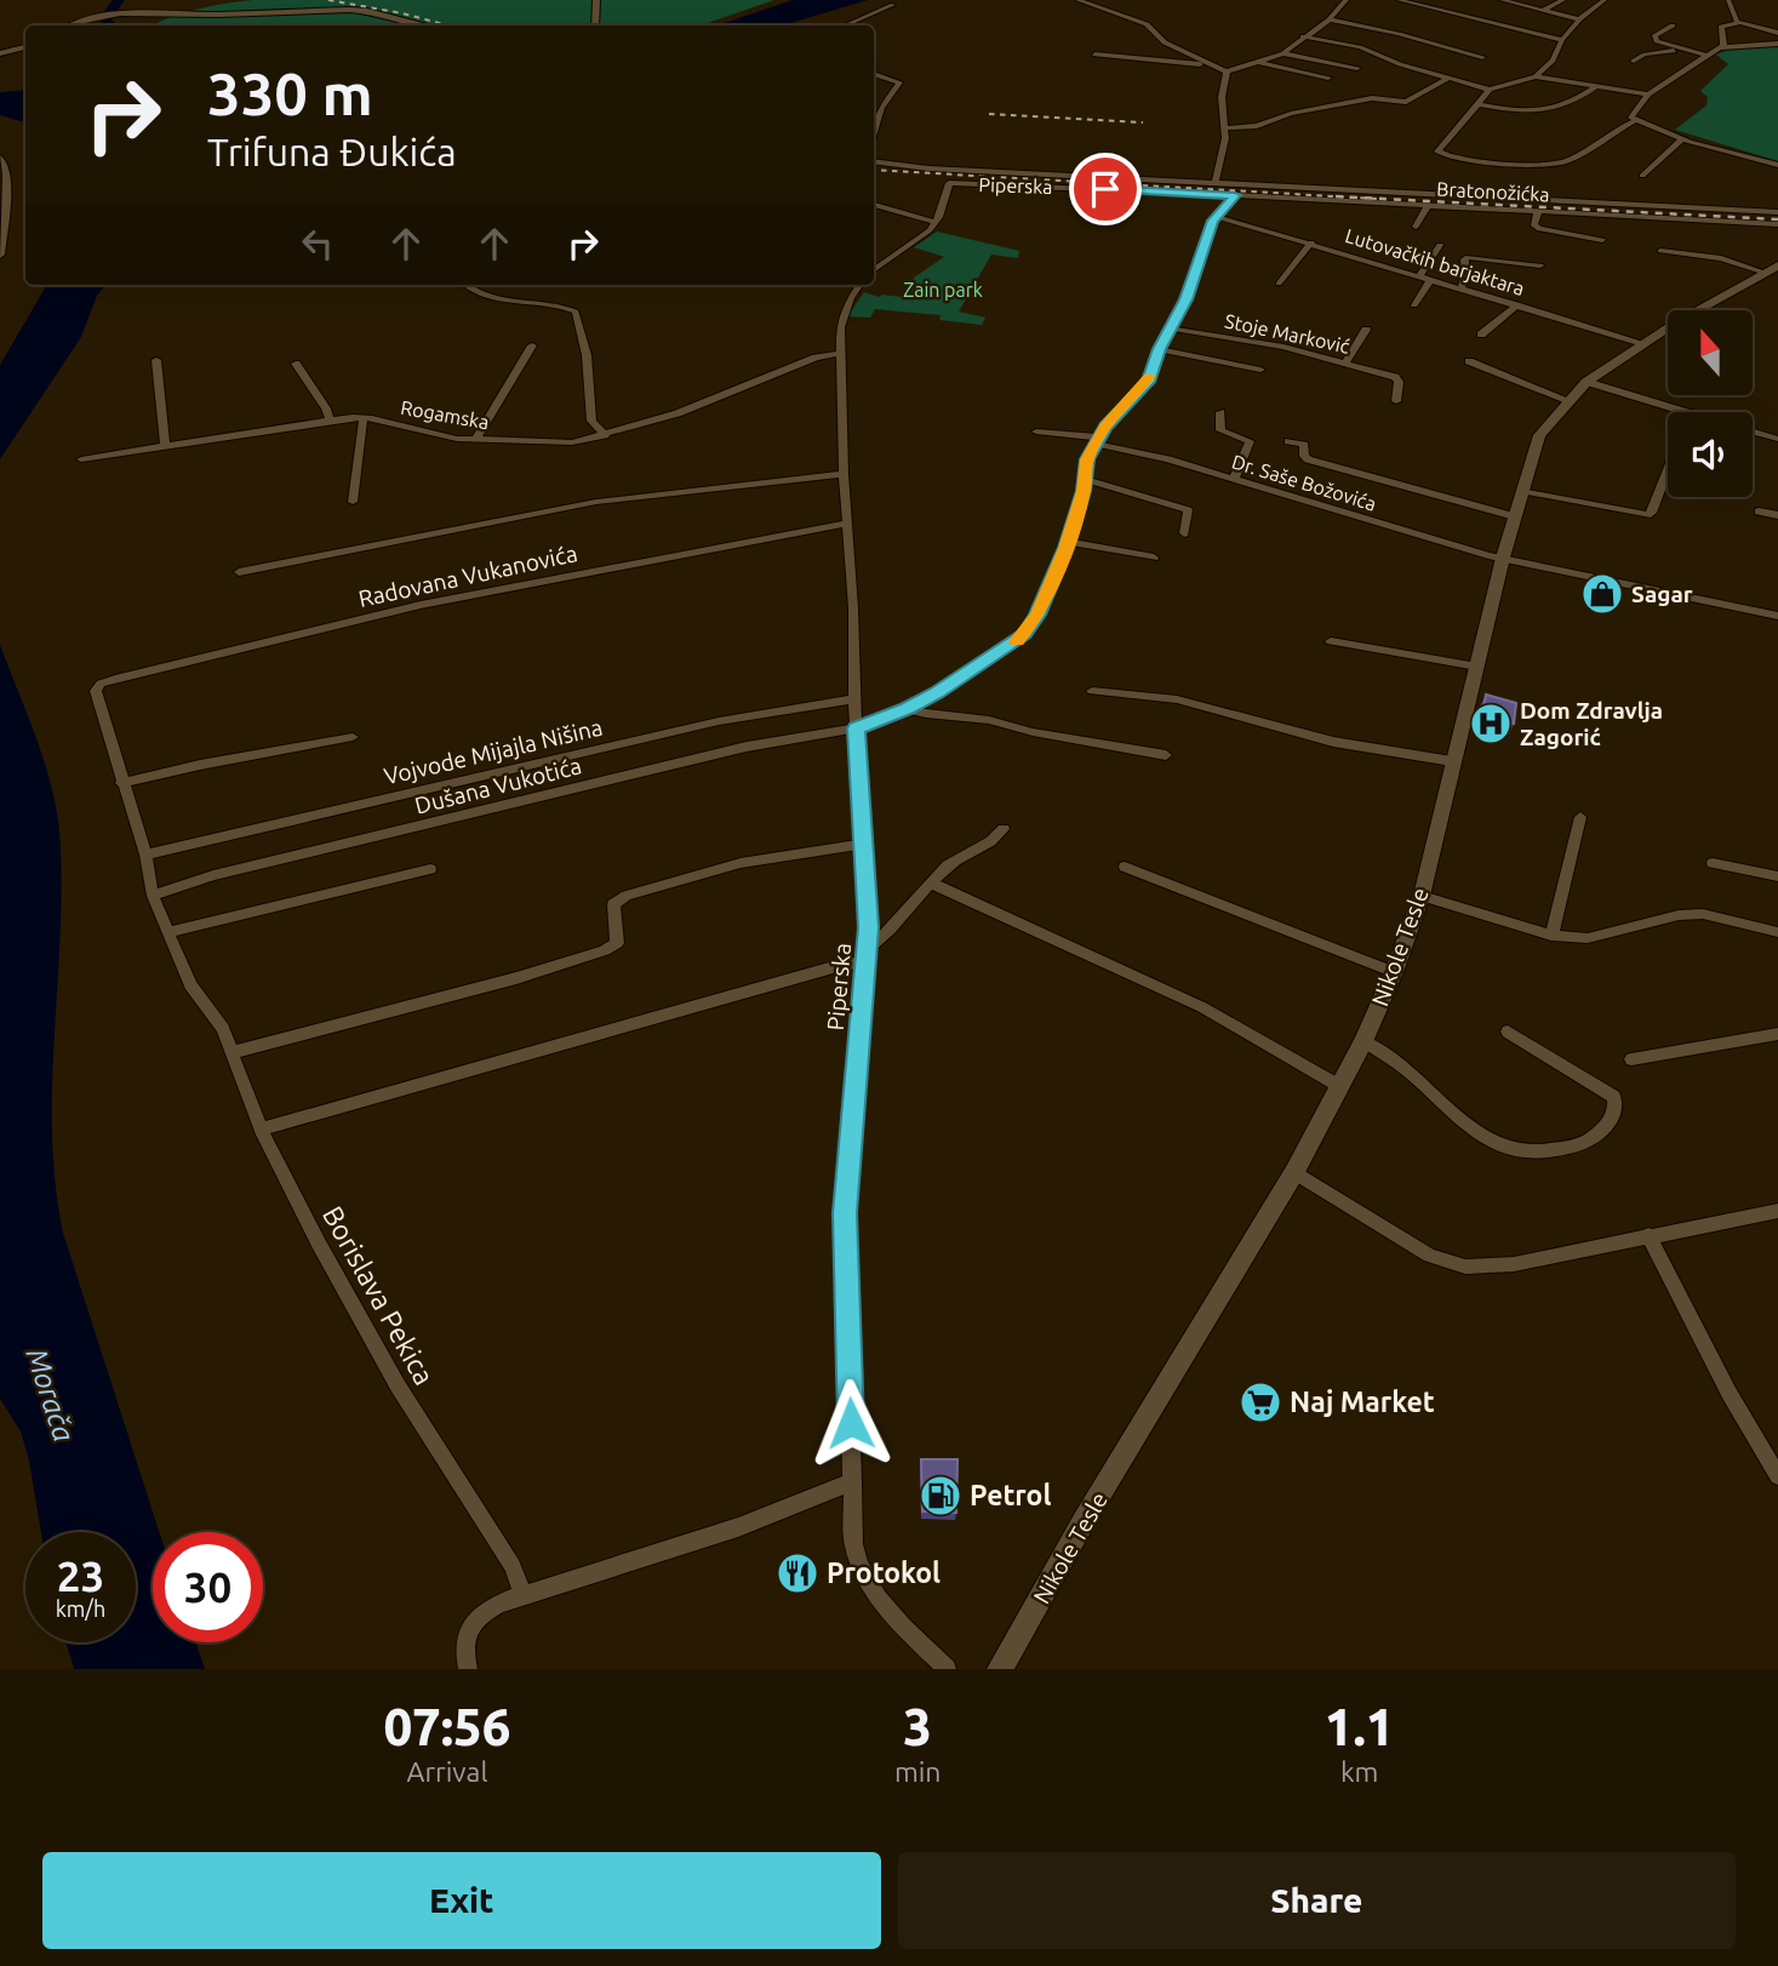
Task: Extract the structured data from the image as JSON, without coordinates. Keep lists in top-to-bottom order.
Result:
{
  "streets": {
    "street": [
      "Piperska",
      "Bratonožićka",
      "Lutovačkih barjaktara",
      "Stoje Marković",
      "Rogamska",
      "Dr. Saše Božovića",
      "Radovana Vukanovića",
      "Vojvode Mijajla Nišina",
      "Dušana Vukotića",
      "Nikole Tesle",
      "Borislava Pekica"
    ]
  },
  "crossings": [
    ["Piperska", "Bratonožićka"],
    ["Piperska", "Rogamska"],
    ["Piperska", "Radovana Vukanovića"],
    ["Piperska", "Vojvode Mijajla Nišina"],
    ["Piperska", "Dušana Vukotića"],
    ["Lutovačkih barjaktara", "Nikole Tesle"],
    ["Dr. Saše Božovića", "Dušana Vukotića"],
    ["Dr. Saše Božovića", "Nikole Tesle"],
    ["Radovana Vukanovića", "Borislava Pekica"],
    ["Vojvode Mijajla Nišina", "Borislava Pekica"],
    ["Dušana Vukotića", "Borislava Pekica"]
  ],
  "water": ["Morača"],
  "parks": ["Zain park"],
  "places": {
    "shop": ["Sagar"],
    "hospital": ["Dom Zdravlja Zagorić"],
    "supermarket": ["Naj Market"],
    "fuel station": ["Petrol"],
    "restaurant": ["Protokol"]
  },
  "north": "top",
  "page": {
    "turn": ["330 m", "Trifuna Đukića"],
    "speed": "23 km/h",
    "limit": "30",
    "eta": [
      "07:56",
      "Arrival",
      "3",
      "min",
      "1.1",
      "km"
    ],
    "buttons": ["Exit", "Share"]
  }
}
